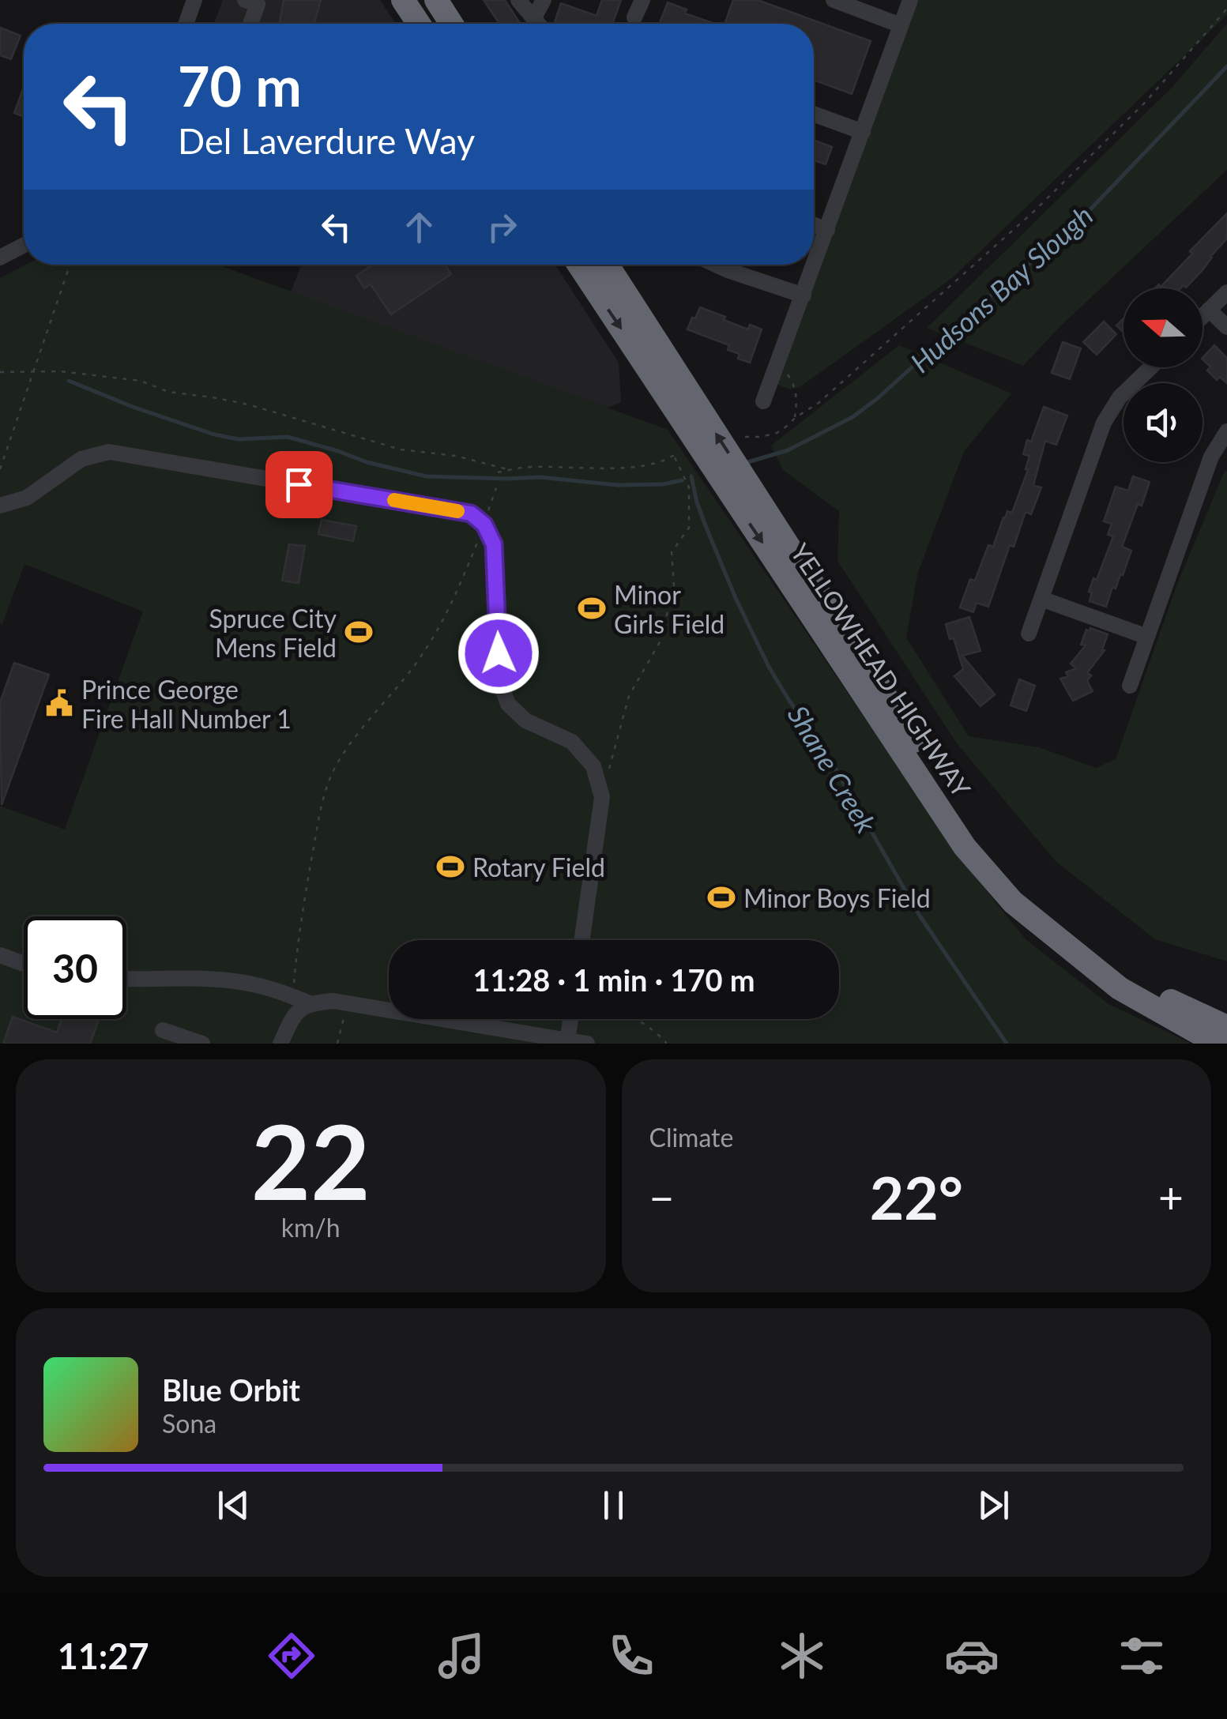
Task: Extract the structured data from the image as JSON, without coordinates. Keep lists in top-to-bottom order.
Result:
{
  "streets": {
    "highway": ["YELLOWHEAD HIGHWAY"]
  },
  "water": ["Hudsons Bay Slough", "Shane Creek"],
  "places": {
    "sports": [
      "Minor Girls Field",
      "Spruce City Mens Field",
      "Rotary Field",
      "Minor Boys Field"
    ],
    "public building": ["Prince George Fire Hall Number 1"]
  },
  "north": "left",
  "page": {
    "turn": ["70 m", "Del Laverdure Way"],
    "limit": "30",
    "trip": "11:28 · 1 min · 170 m",
    "tile": [
      ["22", "km/h"],
      "Climate"
    ],
    "heat": ["−", "22°", "+"],
    "song": ["Blue Orbit", "Sona"],
    "tabs": "11:27"
  }
}
